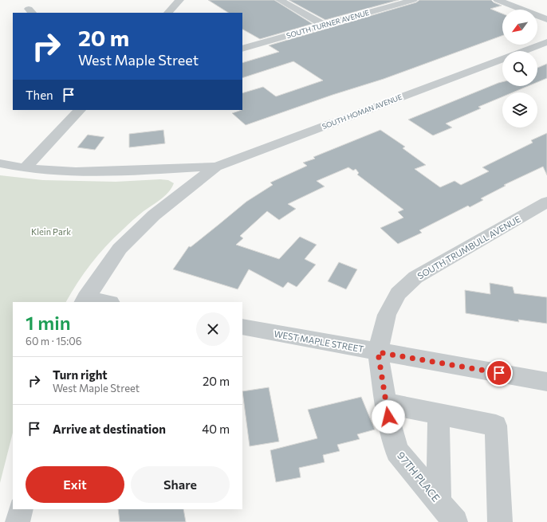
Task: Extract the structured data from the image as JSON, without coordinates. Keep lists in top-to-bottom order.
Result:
{
  "streets": {
    "street": [
      "SOUTH TURNER AVENUE",
      "SOUTH HOMAN AVENUE",
      "SOUTH TRUMBULL AVENUE",
      "WEST MAPLE STREET",
      "97TH PLACE"
    ]
  },
  "crossings": [
    ["SOUTH TRUMBULL AVENUE", "WEST MAPLE STREET"],
    ["SOUTH TRUMBULL AVENUE", "97TH PLACE"],
    ["WEST MAPLE STREET", "97TH PLACE"]
  ],
  "parks": ["Klein Park"],
  "north": "bottom left",
  "page": {
    "turn": ["20 m", "West Maple Street"],
    "then": "Then",
    "heading": ["1 min", "60 m · 15:06"],
    "list": [
      {
        "name": "Turn right",
        "note": "West Maple Street",
        "value": "20 m"
      },
      {
        "name": "Arrive at destination",
        "value": "40 m"
      }
    ],
    "buttons": ["Exit", "Share"]
  }
}
